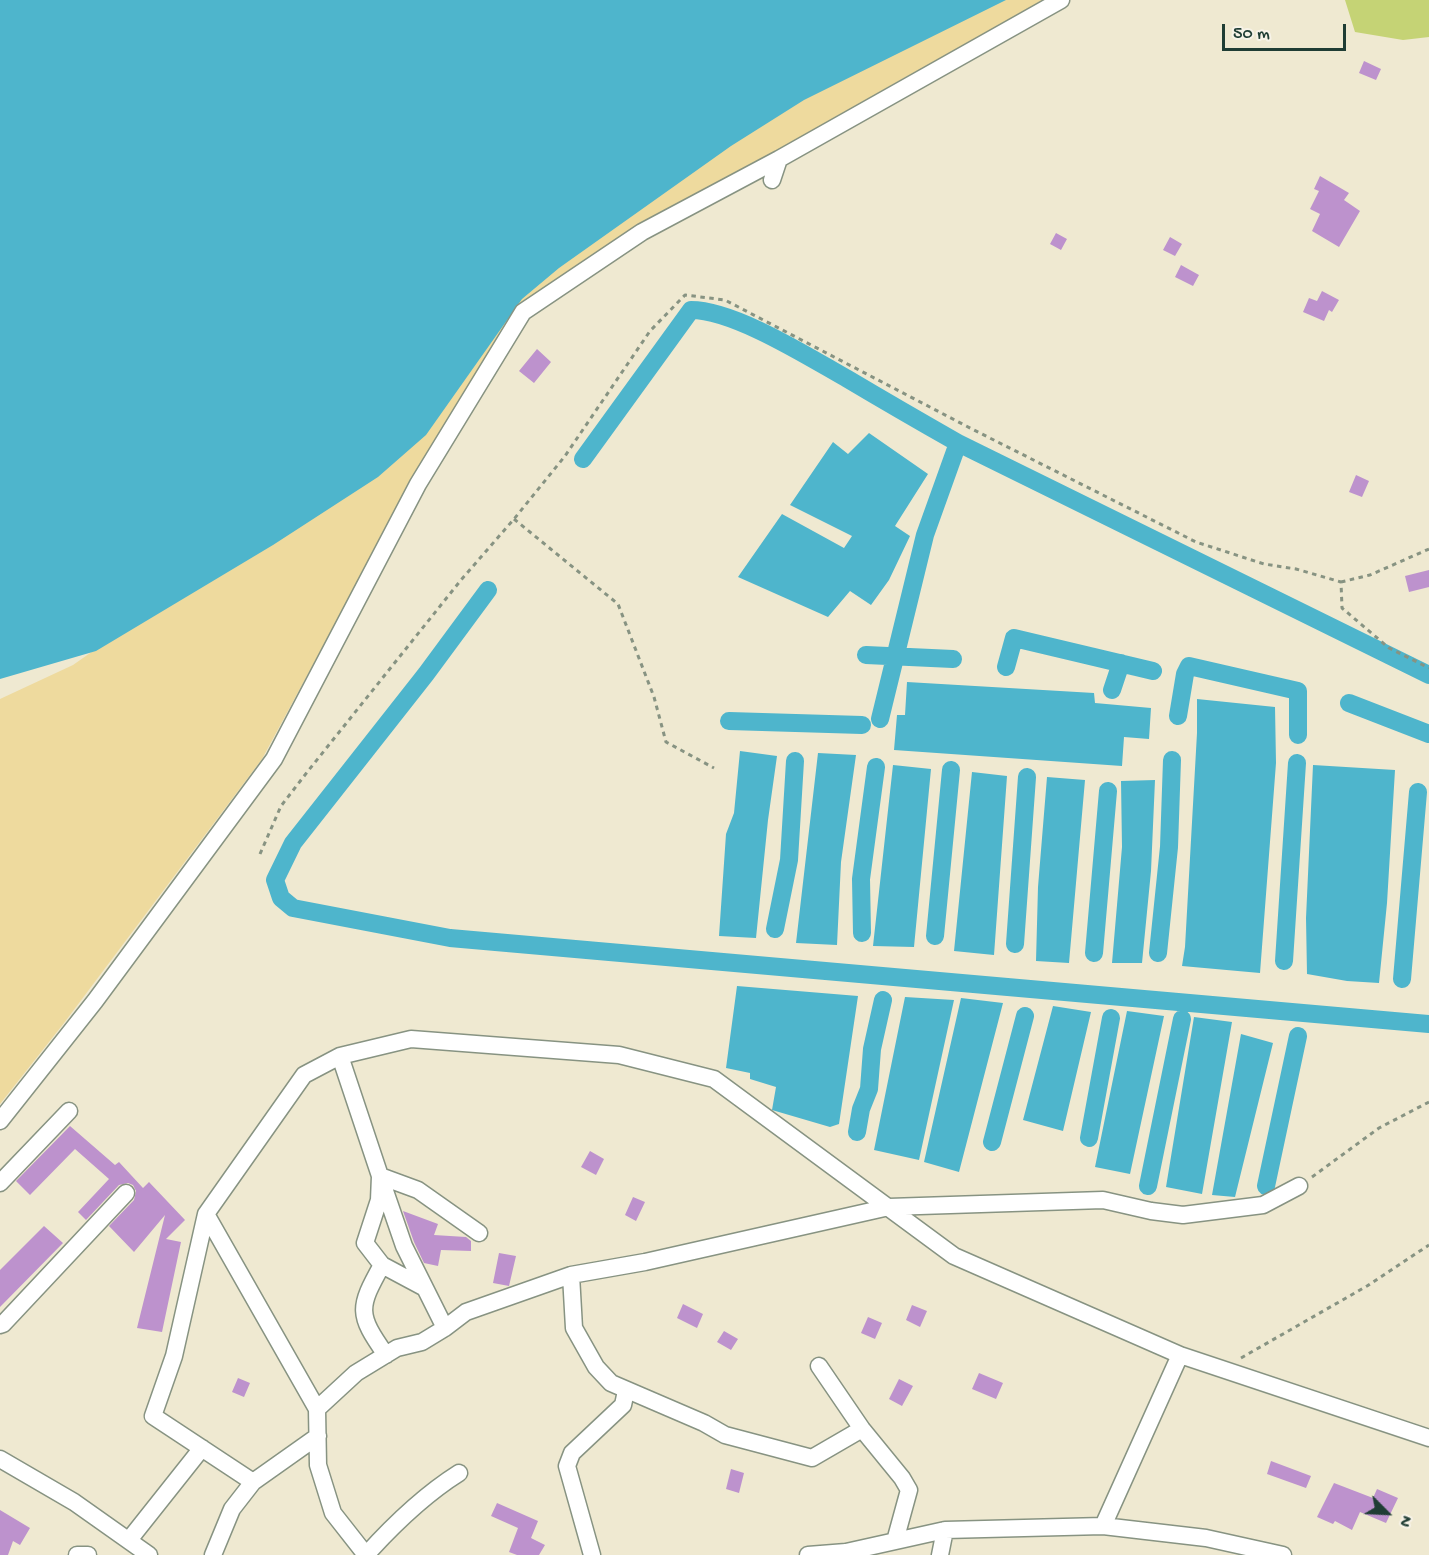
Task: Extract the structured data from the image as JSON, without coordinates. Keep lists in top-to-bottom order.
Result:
{
  "scale_bar": "50 m",
  "north": "bottom right"
}
